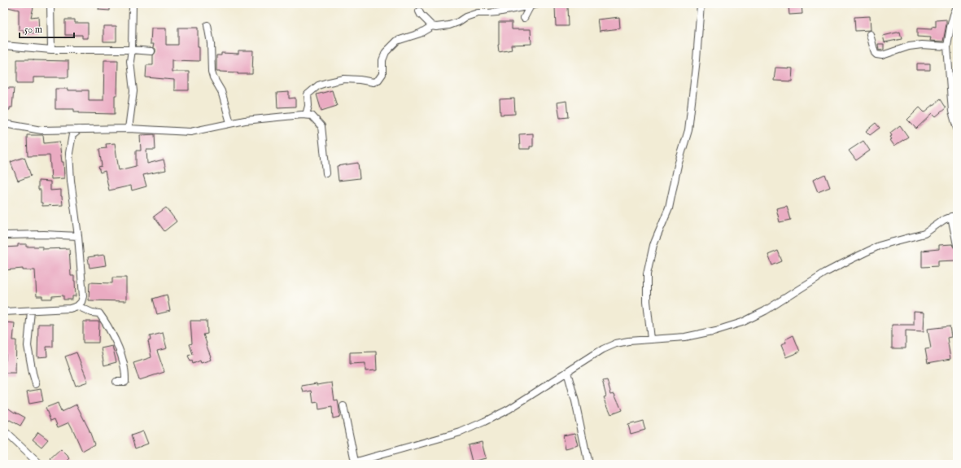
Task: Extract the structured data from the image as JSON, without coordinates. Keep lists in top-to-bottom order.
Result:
{
  "scale_bar": "50 m"
}
